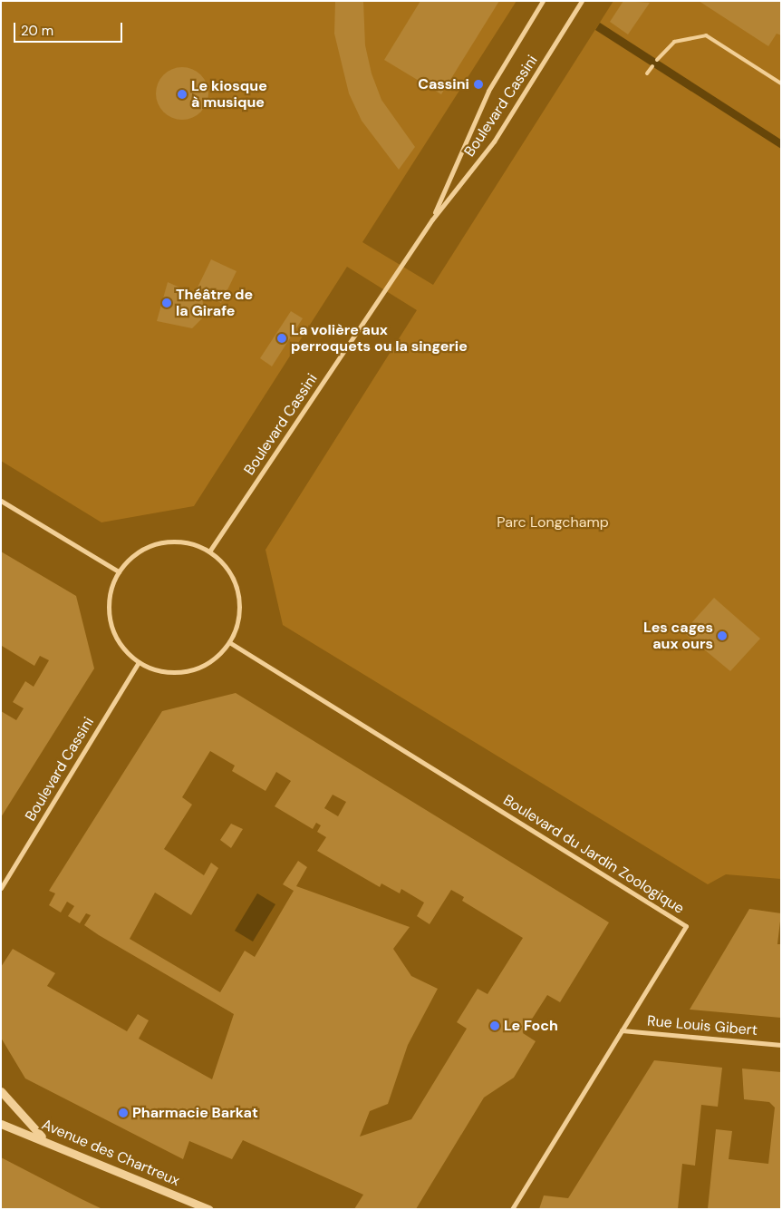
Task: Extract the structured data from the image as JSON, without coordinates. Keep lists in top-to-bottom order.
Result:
{
  "streets": {
    "street": [
      "Boulevard Cassini",
      "Boulevard du Jardin Zoologique",
      "Rue Louis Gibert",
      "Avenue des Chartreux"
    ]
  },
  "crossings": [
    ["Boulevard Cassini", "Boulevard du Jardin Zoologique"],
    ["Boulevard du Jardin Zoologique", "Rue Louis Gibert"]
  ],
  "parks": ["Parc Longchamp"],
  "places": [
    "Cassini",
    "Le kiosque à musique",
    "Théâtre de la Girafe",
    "La volière aux perroquets ou la singerie",
    "Les cages aux ours",
    "Le Foch",
    "Pharmacie Barkat"
  ],
  "scale_bar": "20 m"
}
